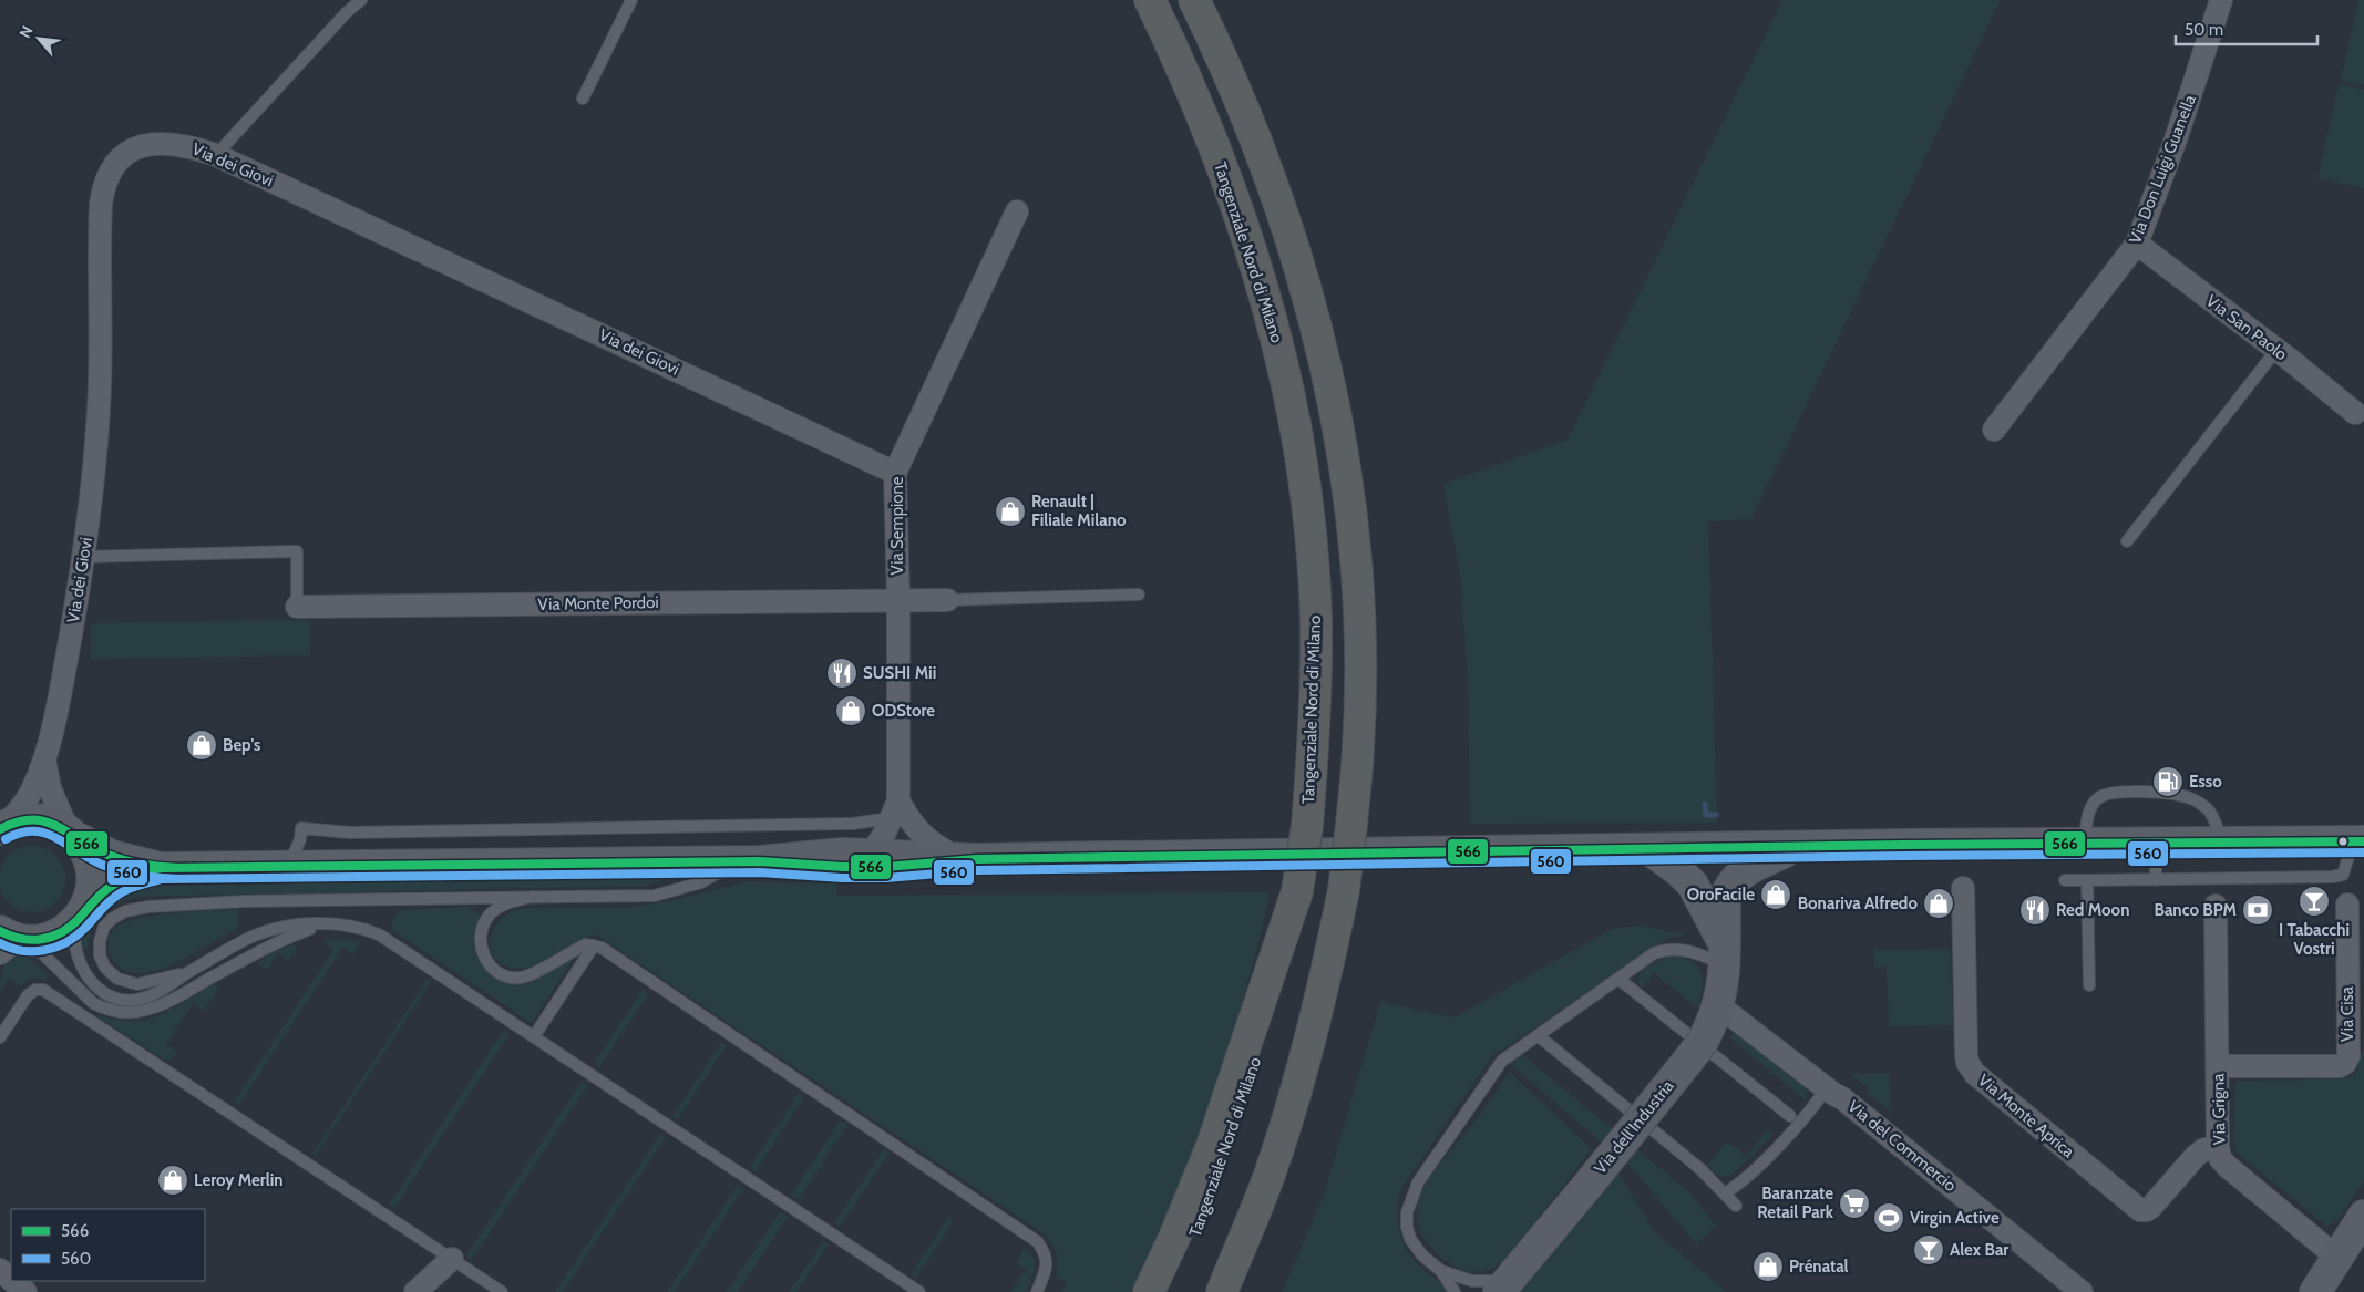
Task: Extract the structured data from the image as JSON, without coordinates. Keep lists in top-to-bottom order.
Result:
{
  "streets": {
    "highway": ["Tangenziale Nord di Milano"],
    "street": [
      "Via dei Giovi",
      "Via Don Luigi Guanella",
      "Via San Paolo",
      "Via Sempione",
      "Via Monte Pordoi",
      "Via Cisa",
      "Via Grigna",
      "Via Monte Aprica",
      "Via dell'Industria",
      "Via del Commercio"
    ]
  },
  "crossings": [
    ["Via dei Giovi", "Via Sempione"],
    ["Via Don Luigi Guanella", "Via San Paolo"],
    ["Via Sempione", "Via Monte Pordoi"],
    ["Via Cisa", "Via Grigna"],
    ["Via Grigna", "Via Monte Aprica"],
    ["Via dell'Industria", "Via del Commercio"]
  ],
  "places": {
    "shop": [
      "Renault | Filiale Milano",
      "ODStore",
      "Bep's",
      "OroFacile",
      "Bonariva Alfredo",
      "Leroy Merlin",
      "Prénatal"
    ],
    "restaurant": ["SUSHI Mii", "Red Moon"],
    "fuel station": ["Esso"],
    "bar": ["I Tabacchi Vostri", "Alex Bar"],
    "bank": ["Banco BPM"],
    "supermarket": ["Baranzate Retail Park"],
    "sports": ["Virgin Active"]
  },
  "lines": ["transit line 566", "transit line 560"],
  "legend": ["566", "560"],
  "scale_bar": "50 m",
  "north": "top left"
}
